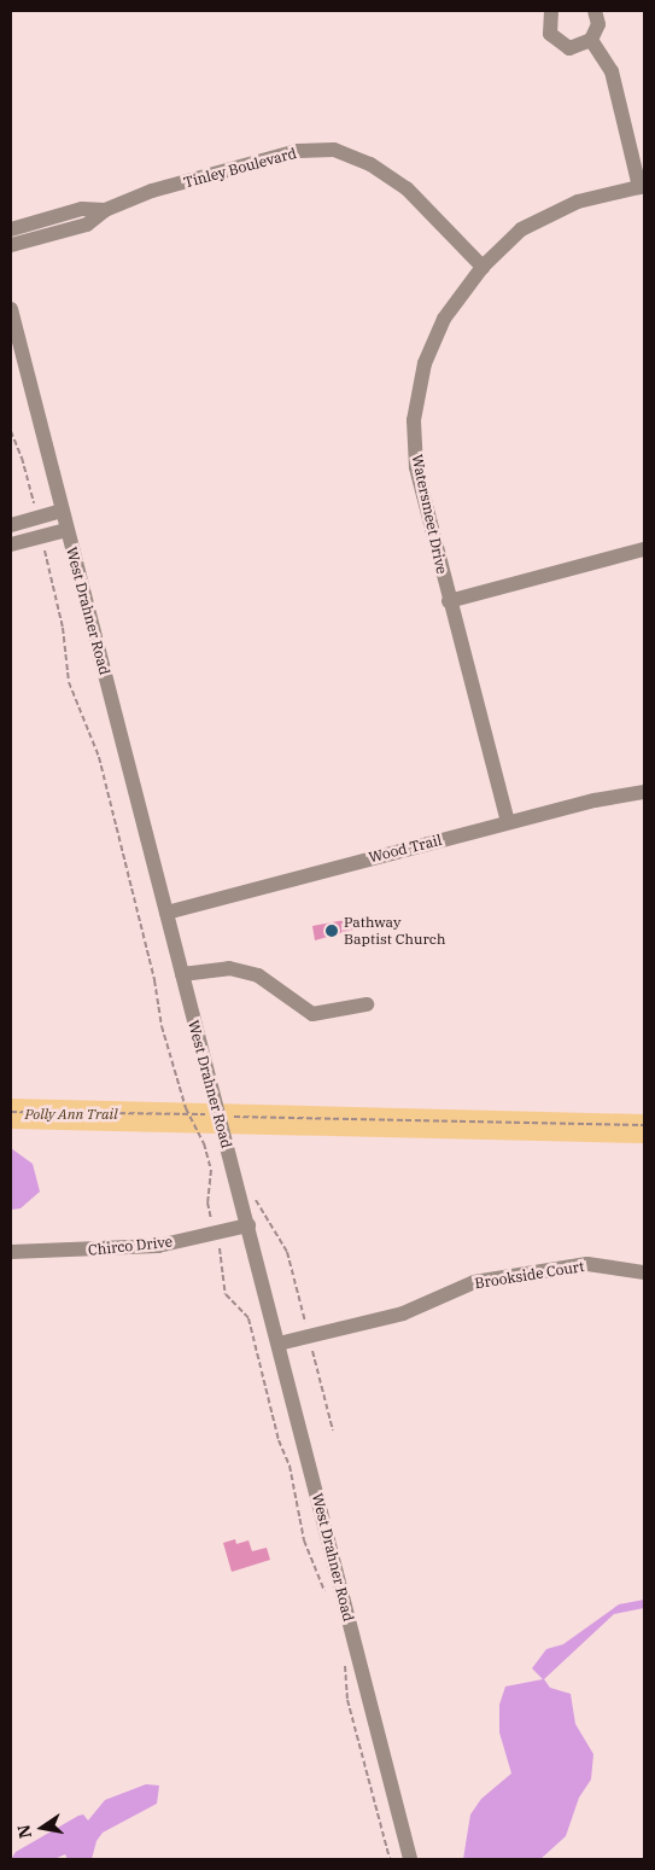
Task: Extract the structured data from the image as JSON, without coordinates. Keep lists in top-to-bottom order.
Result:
{
  "streets": {
    "street": [
      "Tinley Boulevard",
      "Watersmeet Drive",
      "West Drahner Road",
      "Wood Trail",
      "Chirco Drive",
      "Brookside Court"
    ]
  },
  "crossings": [
    ["Tinley Boulevard", "Watersmeet Drive"],
    ["Watersmeet Drive", "Wood Trail"],
    ["West Drahner Road", "Wood Trail"],
    ["West Drahner Road", "Chirco Drive"],
    ["West Drahner Road", "Brookside Court"]
  ],
  "parks": ["Polly Ann Trail"],
  "places": ["Pathway Baptist Church"],
  "north": "left"
}
